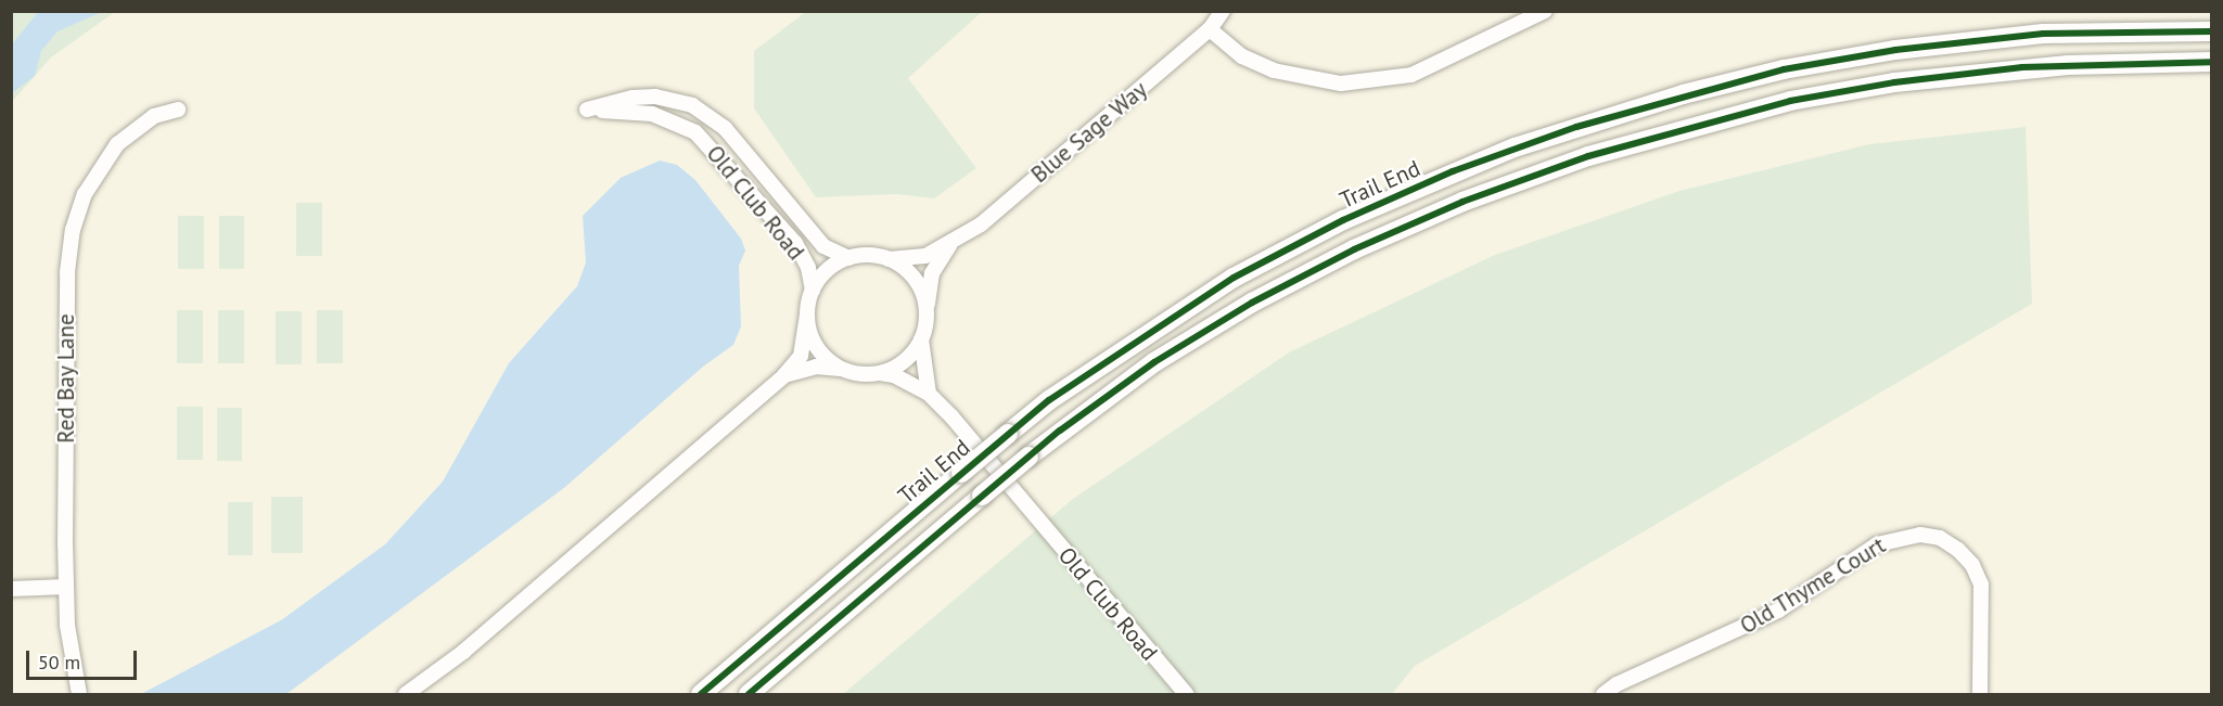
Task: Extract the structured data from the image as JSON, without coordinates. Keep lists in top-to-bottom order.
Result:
{
  "streets": {
    "street": [
      "Blue Sage Way",
      "Trail End",
      "Old Club Road",
      "Red Bay Lane",
      "Old Thyme Court"
    ]
  },
  "crossings": [
    ["Blue Sage Way", "Old Club Road"]
  ],
  "scale_bar": "50 m"
}
